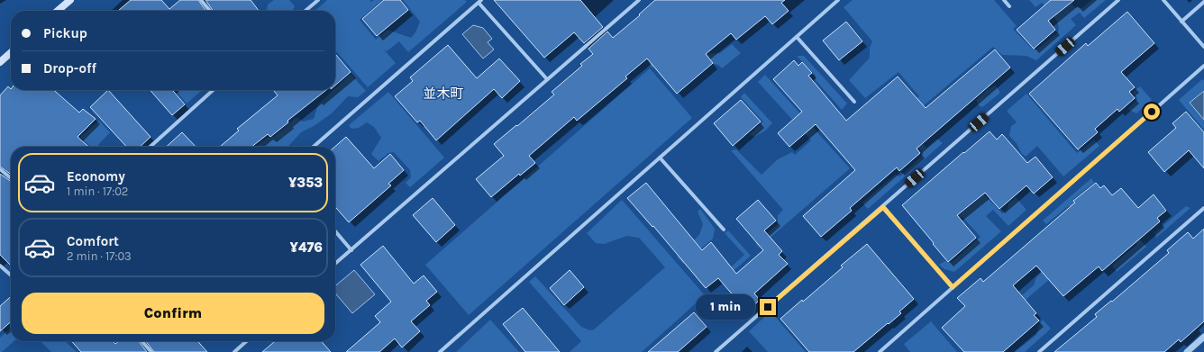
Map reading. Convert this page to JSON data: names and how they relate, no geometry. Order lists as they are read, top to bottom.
{
  "districts": ["並木町"],
  "page": {
    "banner": ["Pickup", "Drop-off"],
    "list": [
      {
        "name": "Economy",
        "note": "1 min · 17:02",
        "value": "¥353"
      },
      {
        "name": "Comfort",
        "note": "2 min · 17:03",
        "value": "¥476"
      }
    ],
    "buttons": "Confirm",
    "bubble": "1 min"
  }
}
